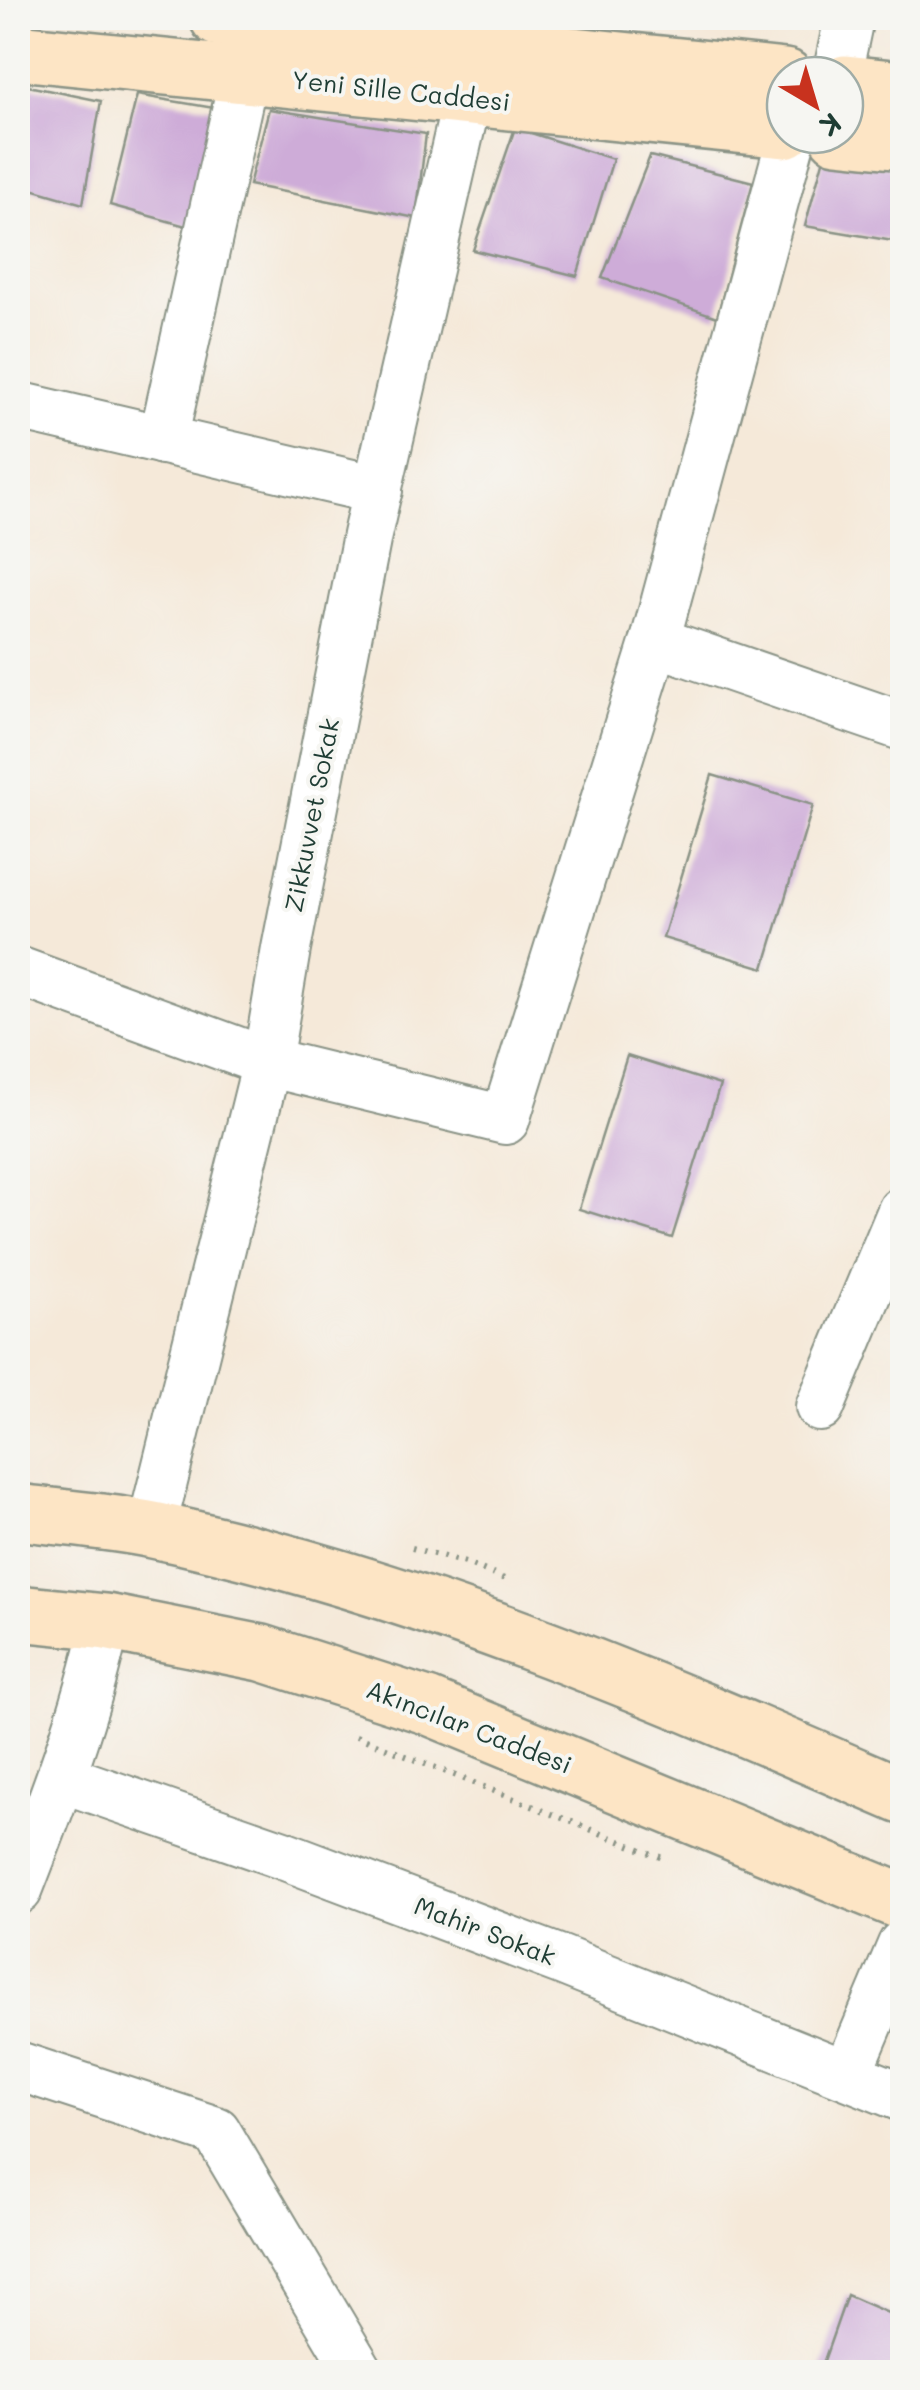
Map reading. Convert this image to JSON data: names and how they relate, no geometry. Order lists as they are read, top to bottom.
{
  "streets": {
    "main road": ["Yeni Sille Caddesi", "Akıncılar Caddesi"],
    "street": ["Zikkuvvet Sokak", "Mahir Sokak"]
  },
  "crossings": [
    ["Yeni Sille Caddesi", "Zikkuvvet Sokak"]
  ],
  "north": "bottom right"
}
